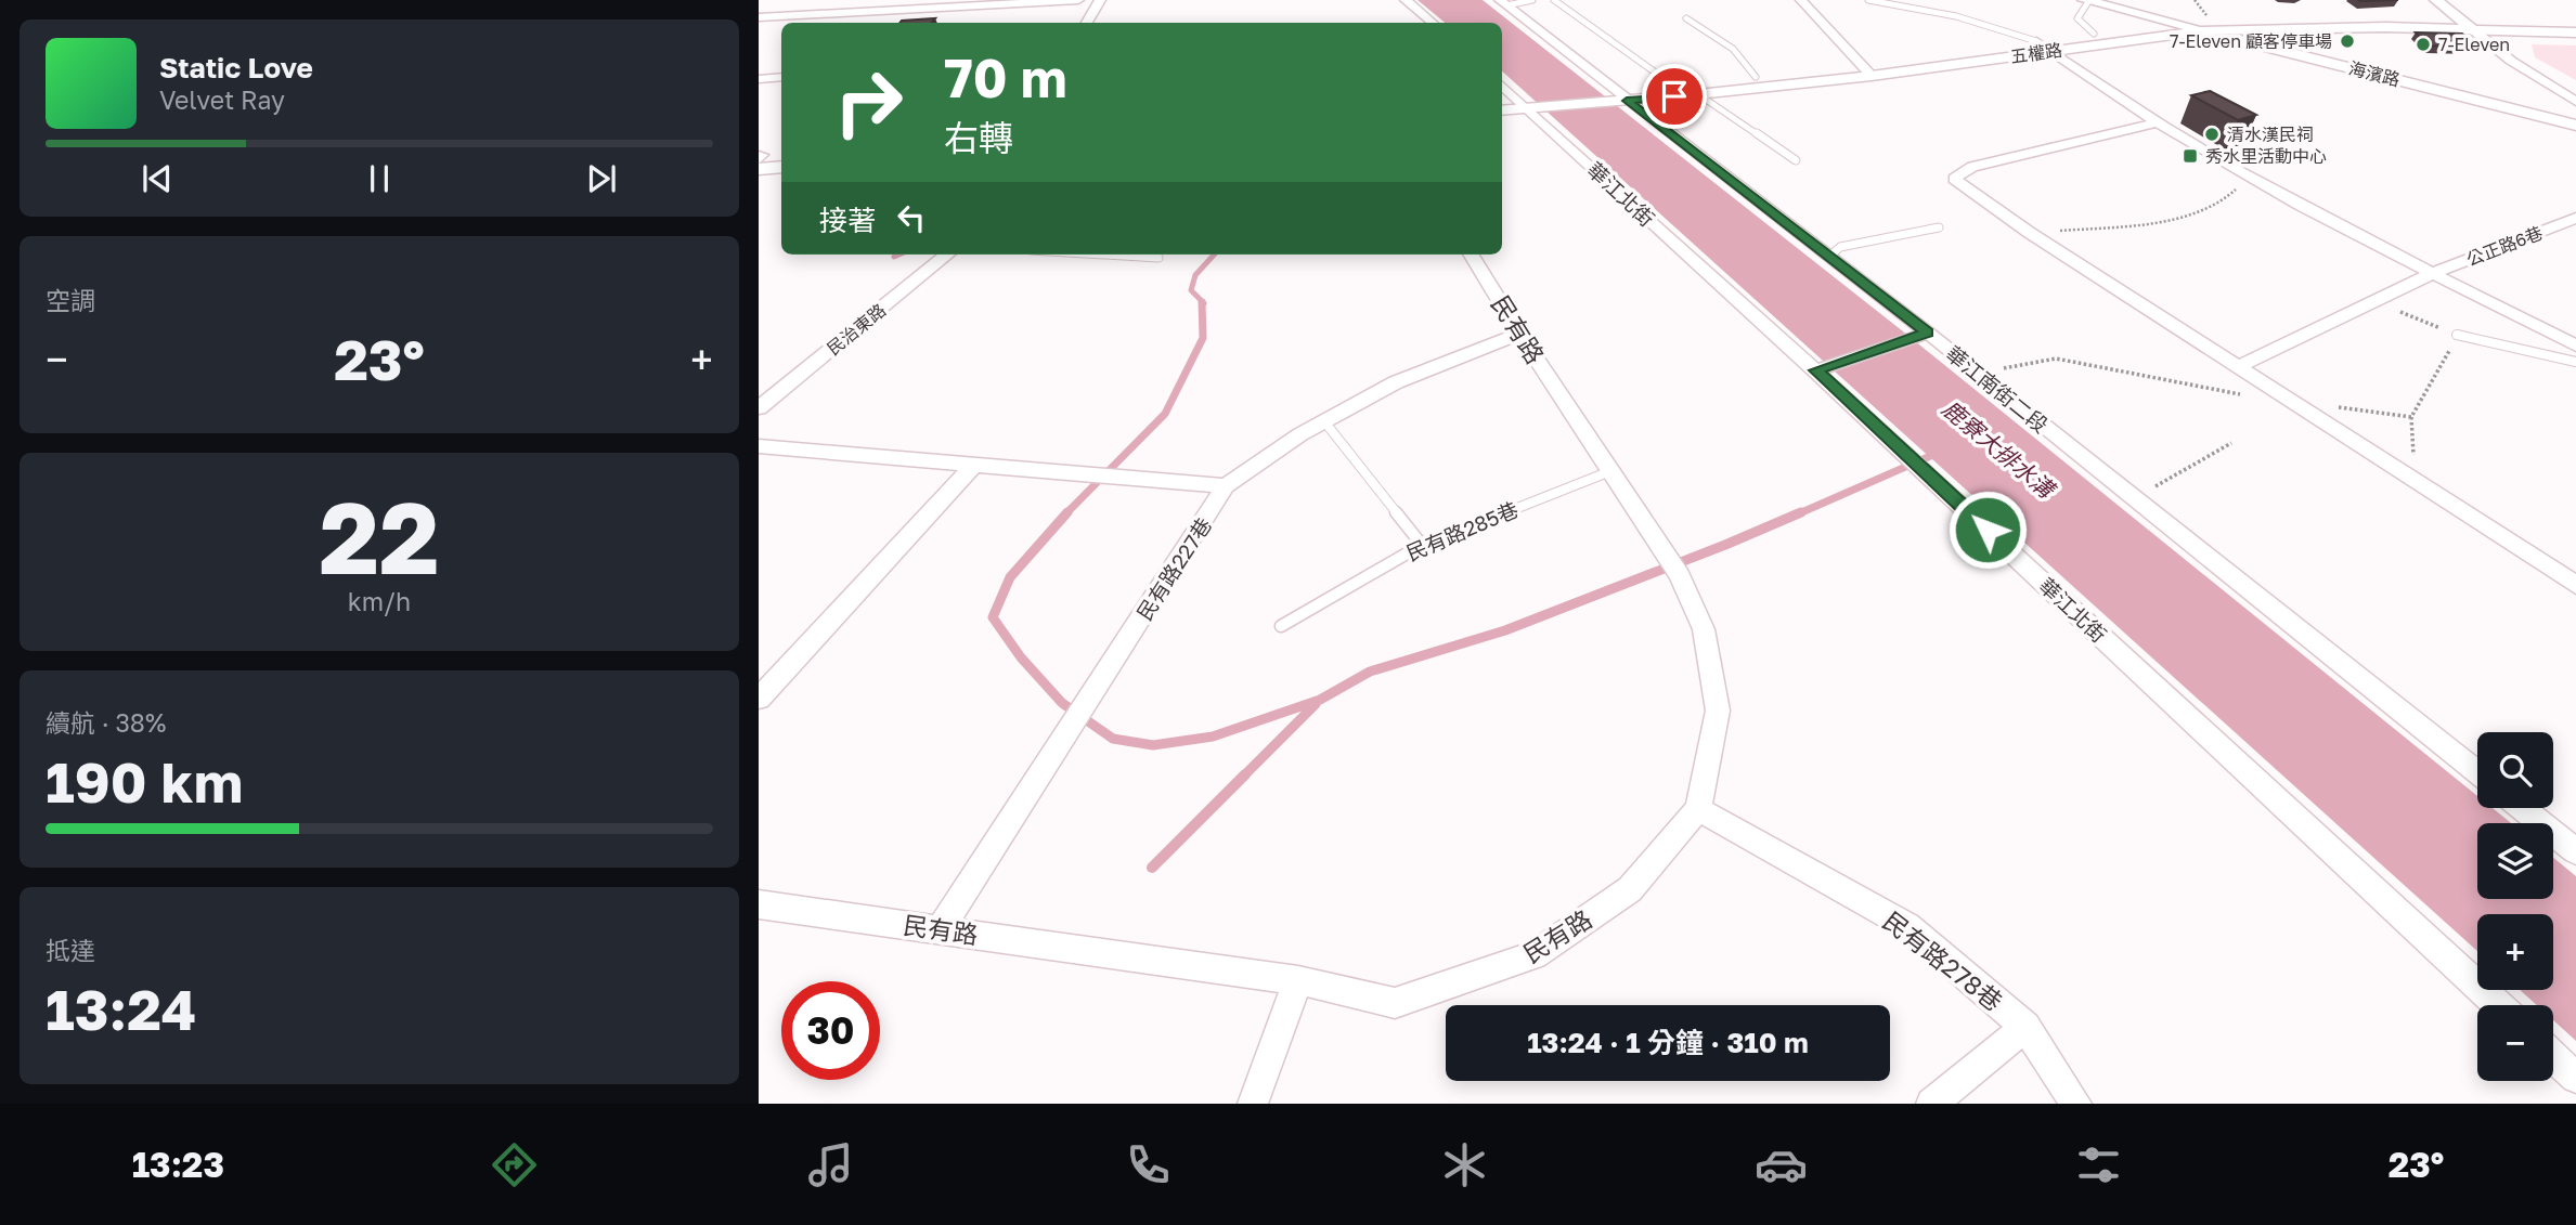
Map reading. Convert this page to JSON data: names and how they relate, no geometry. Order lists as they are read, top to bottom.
{
  "streets": {
    "street": [
      "五權路",
      "海濱路",
      "華江北街",
      "公正路6巷",
      "民治東路",
      "民有路",
      "華江南街二段",
      "民有路227巷",
      "民有路278巷"
    ],
    "lane": ["民有路285巷"]
  },
  "crossings": [
    ["五權路", "海濱路"],
    ["五權路", "華江北街"],
    ["五權路", "華江南街二段"],
    ["民有路", "民有路285巷"],
    ["民有路", "民有路227巷"],
    ["民有路", "民有路278巷"]
  ],
  "water": ["鹿寮大排水溝"],
  "places": {
    "other": ["7-Eleven 顧客停車場", "7-Eleven", "清水漢民祠"],
    "transit": ["秀水里活動中心"]
  },
  "page": {
    "turn": ["70 m", "右轉"],
    "song": ["Static Love", "Velvet Ray"],
    "then": "接著",
    "tile": [
      "空調",
      ["22", "km/h"],
      ["續航 · 38%", "190 km"],
      ["抵達", "13:24"]
    ],
    "heat": ["−", "23°", "+"],
    "map_buttons": ["+", "−"],
    "limit": "30",
    "trip": "13:24 · 1 分鐘 · 310 m",
    "tabs": ["13:23", "23°"]
  }
}
